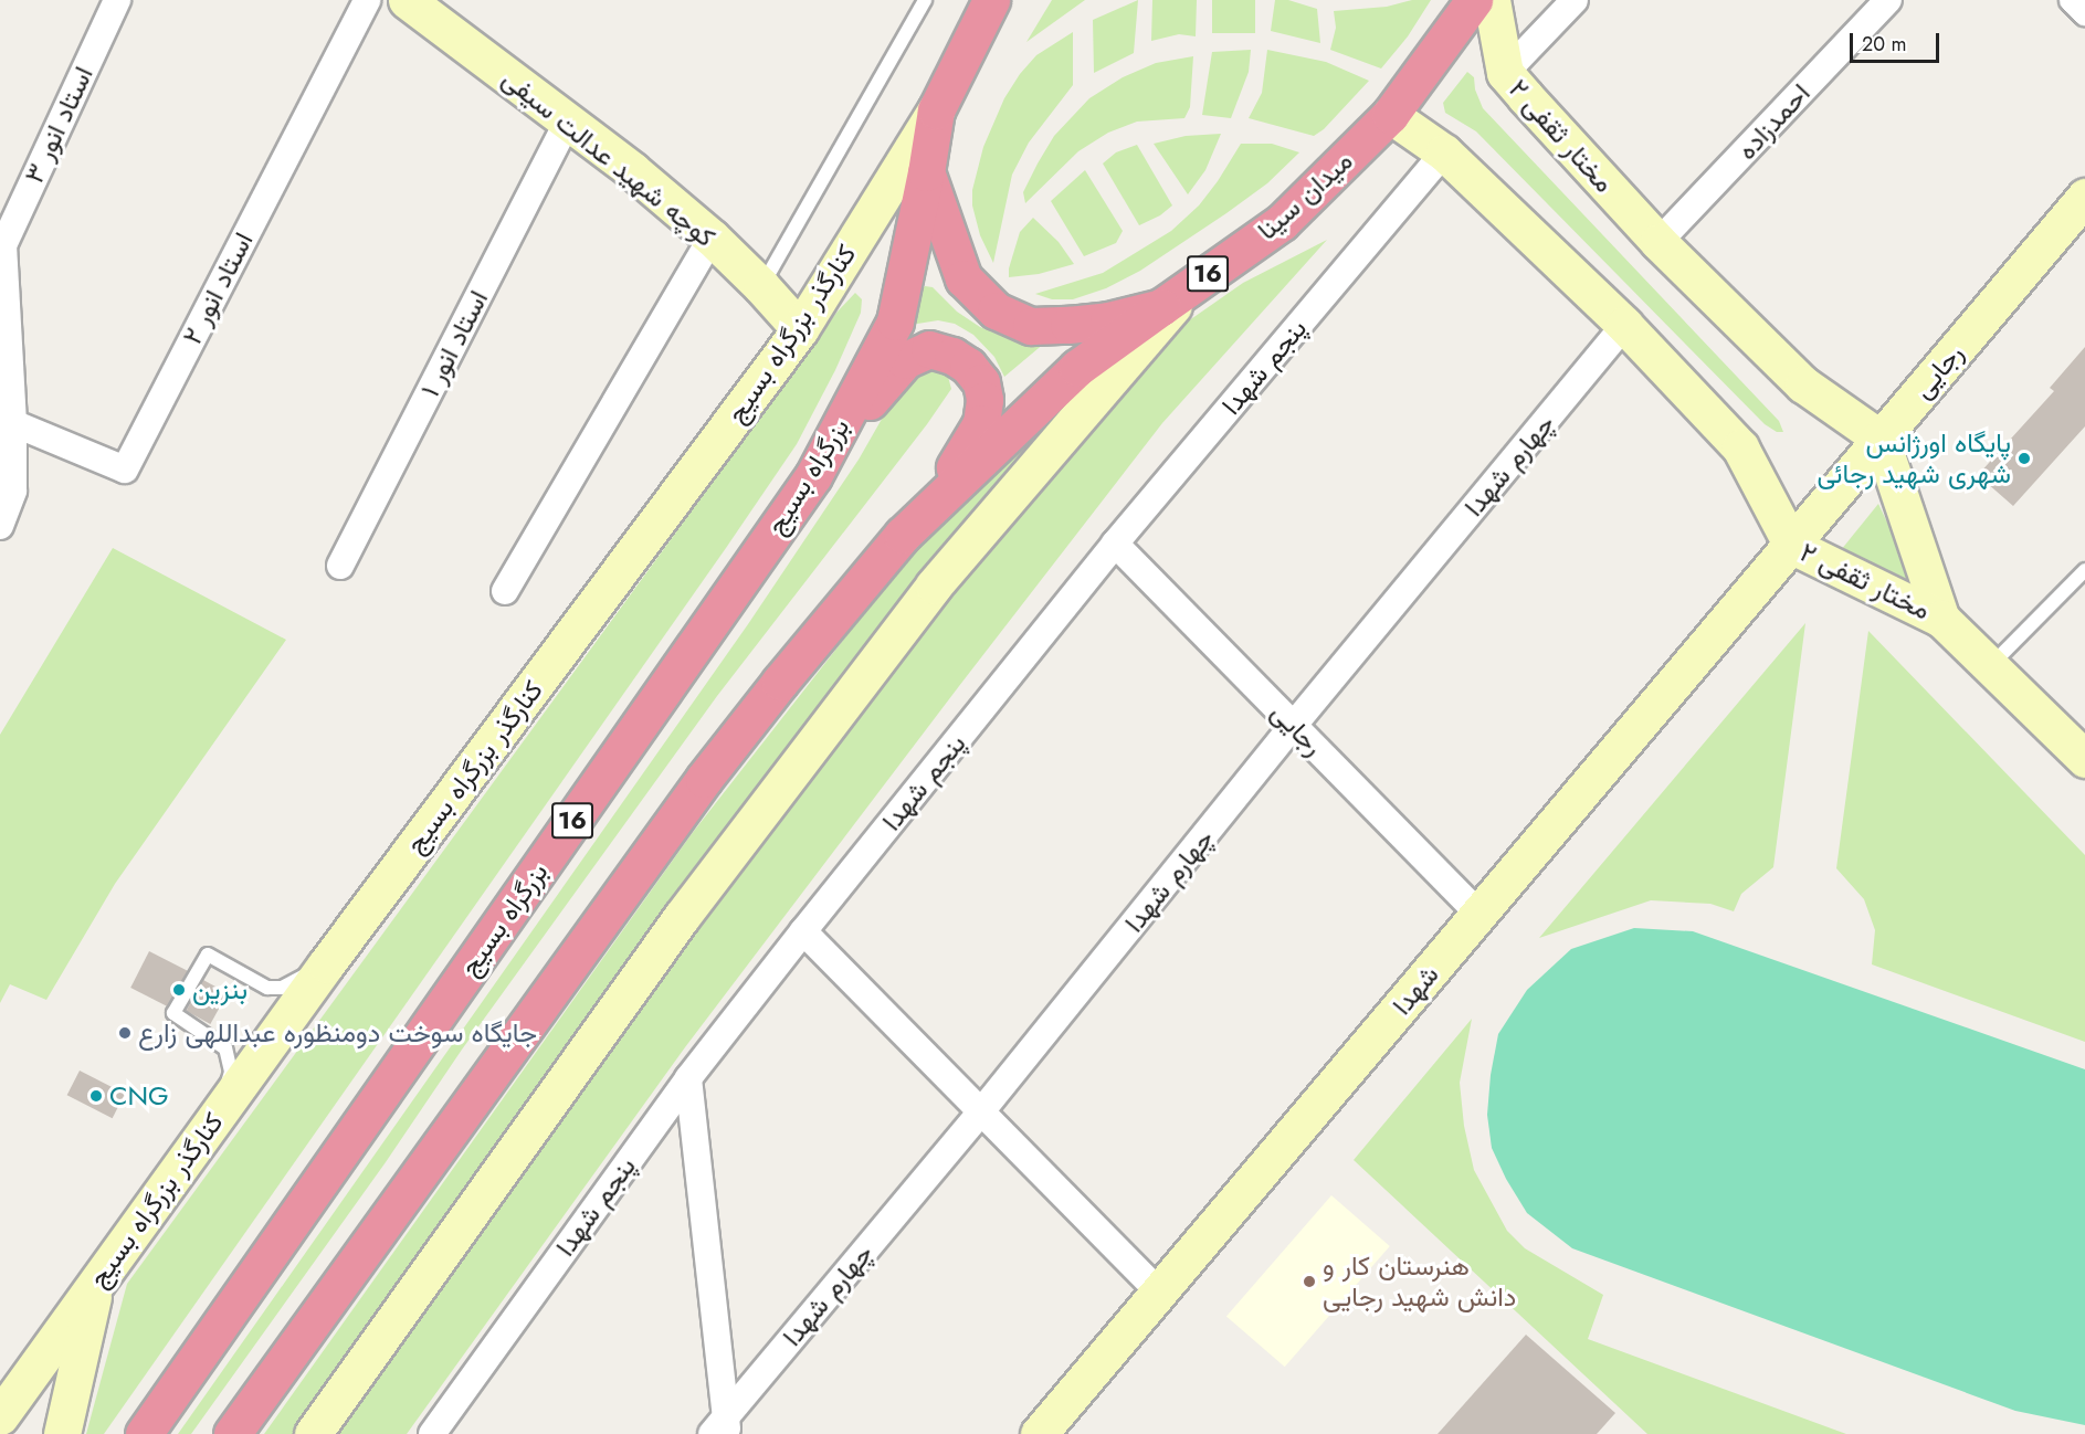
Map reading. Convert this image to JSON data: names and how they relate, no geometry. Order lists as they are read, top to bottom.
{
  "streets": {
    "highway": ["میدان سینا", "16", "بزرگراه بسیج"],
    "street": [
      "احمدزاده",
      "استاد انور ۳",
      "مختار ثقفی ۲",
      "کوچه شهید عدالت سیفی",
      "استاد انور ۲",
      "کنارگذر بزرگراه بسیج",
      "استاد انور ۱",
      "پنجم شهدا",
      "رجایی",
      "چهارم شهدا",
      "شهدا"
    ]
  },
  "crossings": [
    ["احمدزاده", "مختار ثقفی ۲"],
    ["استاد انور ۳", "استاد انور ۲"],
    ["مختار ثقفی ۲", "میدان سینا"],
    ["مختار ثقفی ۲", "پنجم شهدا"],
    ["مختار ثقفی ۲", "رجایی"],
    ["مختار ثقفی ۲", "چهارم شهدا"],
    ["مختار ثقفی ۲", "شهدا"],
    ["کوچه شهید عدالت سیفی", "کنارگذر بزرگراه بسیج"],
    ["کوچه شهید عدالت سیفی", "استاد انور ۱"],
    ["میدان سینا", "16"],
    ["میدان سینا", "کنارگذر بزرگراه بسیج"],
    ["میدان سینا", "بزرگراه بسیج"],
    ["پنجم شهدا", "رجایی"],
    ["رجایی", "چهارم شهدا"],
    ["رجایی", "شهدا"]
  ],
  "places": [
    "پایگاه اورژانس شهری شهید رجائی",
    "بنزین",
    "جایگاه سوخت دومنظوره عبداللهی زارع",
    "CNG",
    "هنرستان کار و دانش شهید رجایی"
  ],
  "scale_bar": "20 m"
}
